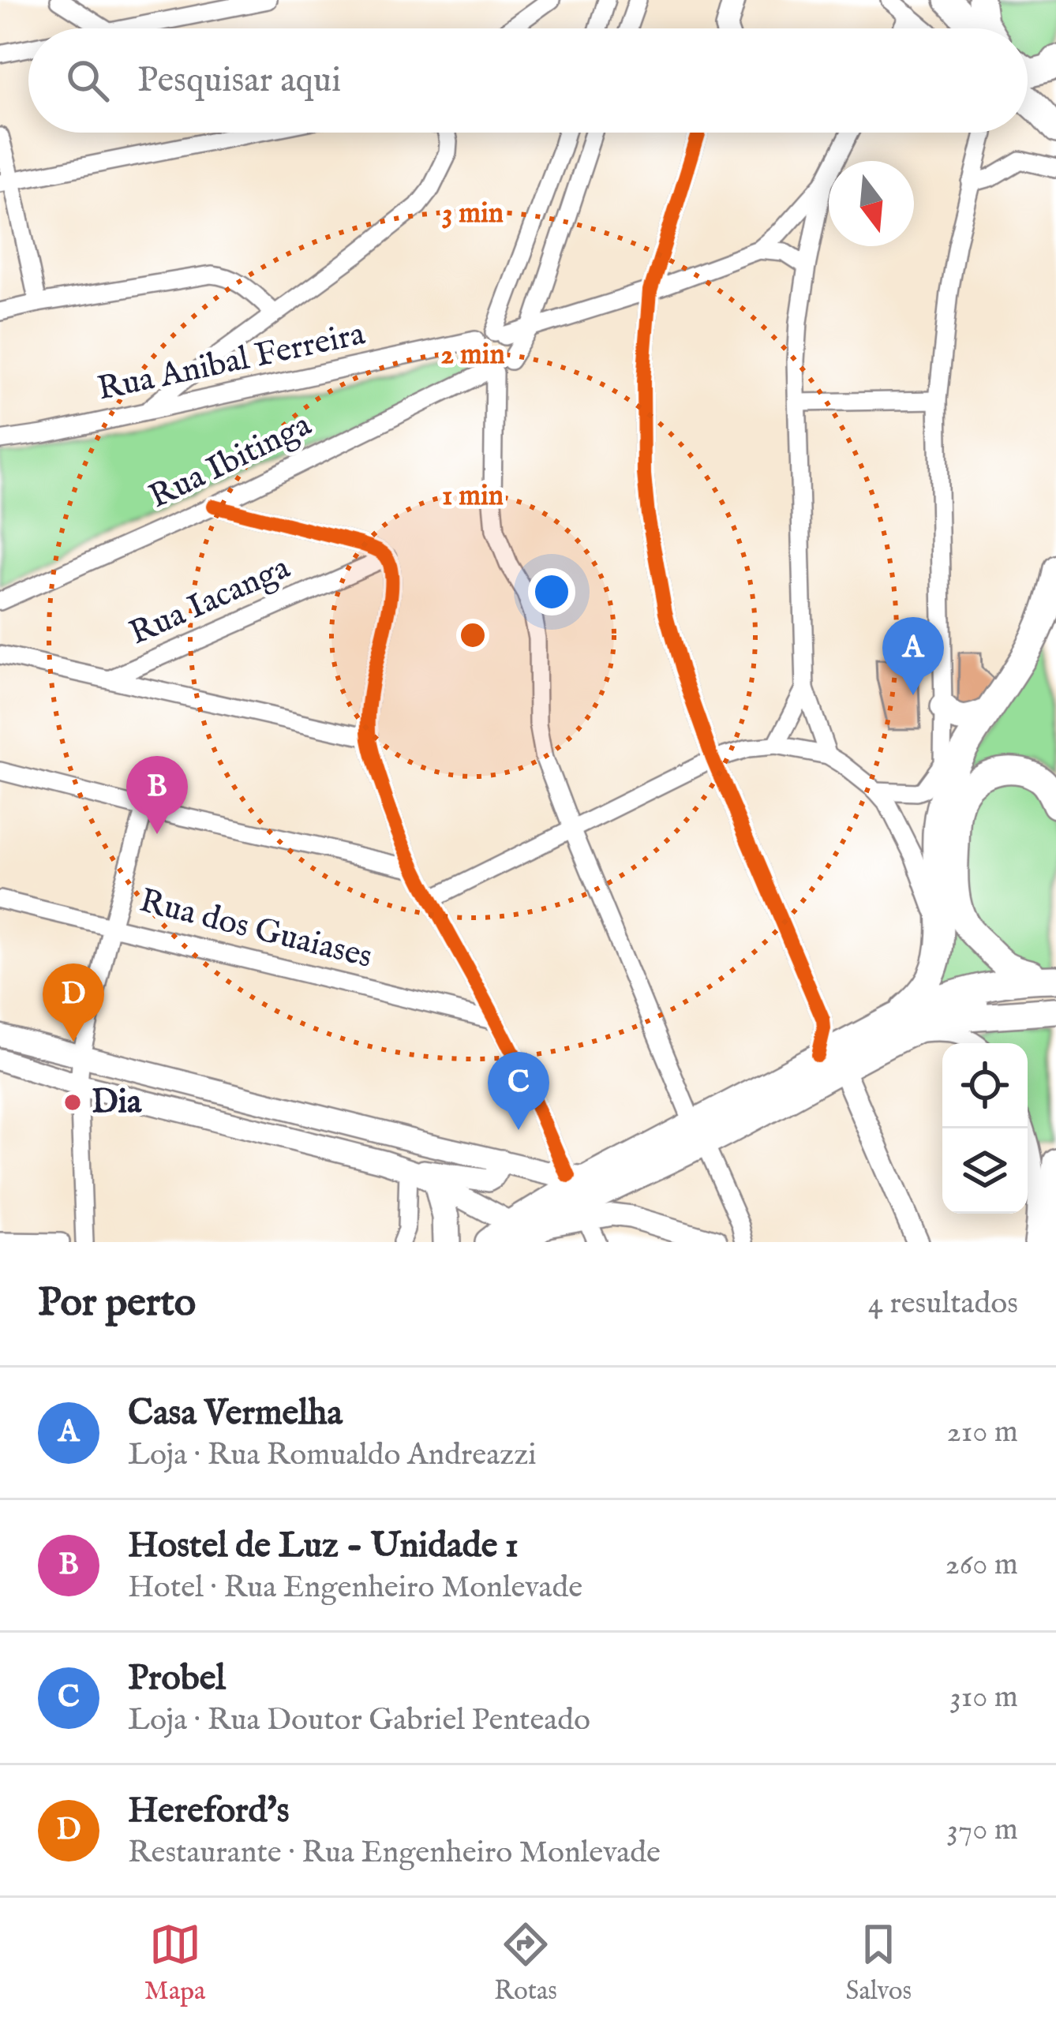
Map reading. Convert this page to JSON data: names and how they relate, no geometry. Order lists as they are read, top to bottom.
{
  "streets": {
    "street": [
      "Rua Anibal Ferreira",
      "Rua Ibitinga",
      "Rua Iacanga",
      "Rua dos Guaiases"
    ]
  },
  "crossings": [
    ["Rua Anibal Ferreira", "Rua Ibitinga"]
  ],
  "places": ["Dia"],
  "north": "bottom",
  "page": {
    "search": "Pesquisar aqui",
    "pins": [
      "A",
      "B",
      "D",
      "C"
    ],
    "heading": ["Por perto", "4 resultados"],
    "list": [
      {
        "mark": "A",
        "name": "Casa Vermelha",
        "note": "Loja · Rua Romualdo Andreazzi",
        "value": "210 m"
      },
      {
        "mark": "B",
        "name": "Hostel de Luz - Unidade 1",
        "note": "Hotel · Rua Engenheiro Monlevade",
        "value": "260 m"
      },
      {
        "mark": "C",
        "name": "Probel",
        "note": "Loja · Rua Doutor Gabriel Penteado",
        "value": "310 m"
      },
      {
        "mark": "D",
        "name": "Hereford's",
        "note": "Restaurante · Rua Engenheiro Monlevade",
        "value": "370 m"
      }
    ],
    "nav": ["Mapa", "Rotas", "Salvos"]
  },
  "rings": ["3 min", "2 min", "1 min"]
}
